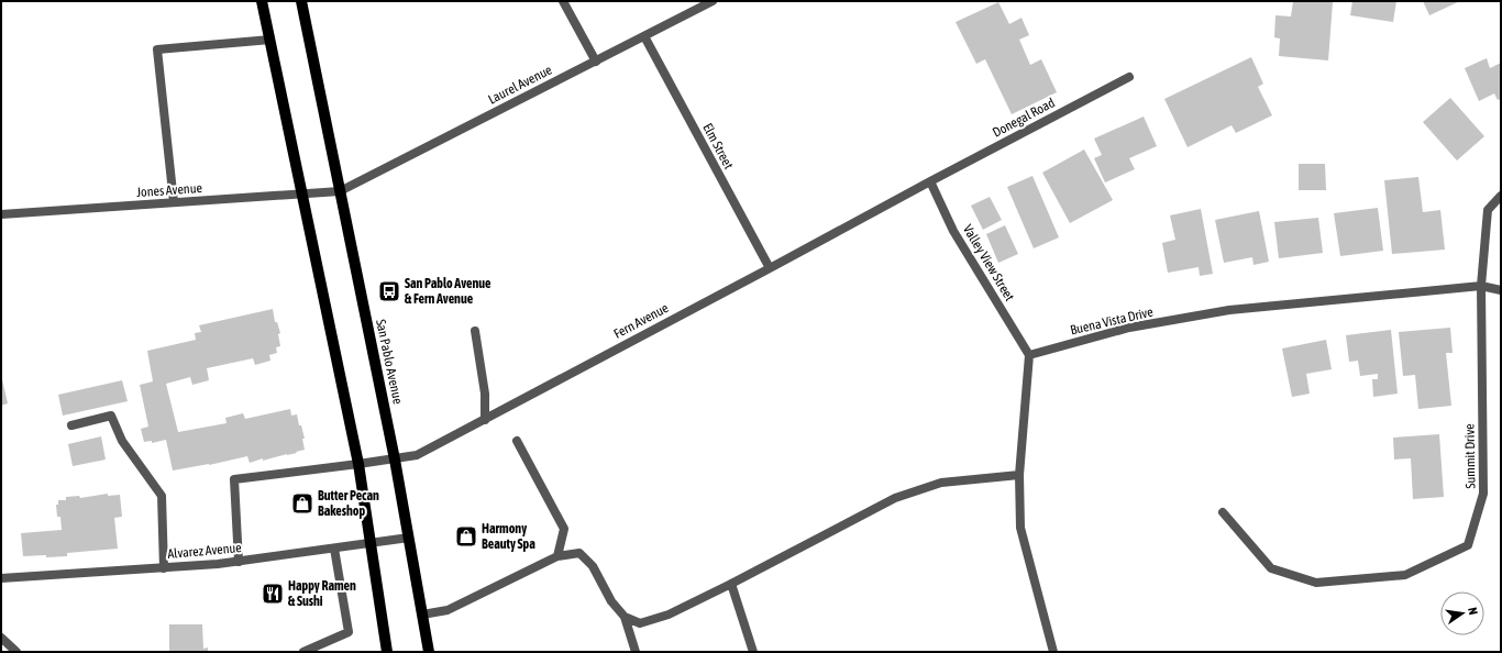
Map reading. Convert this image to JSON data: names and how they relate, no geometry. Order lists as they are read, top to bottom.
{
  "streets": {
    "main road": ["San Pablo Avenue"],
    "street": [
      "Laurel Avenue",
      "Donegal Road",
      "Elm Street",
      "Jones Avenue",
      "Valley View Street",
      "Fern Avenue",
      "Buena Vista Drive",
      "Summit Drive",
      "Alvarez Avenue"
    ]
  },
  "crossings": [
    ["Laurel Avenue", "Elm Street"],
    ["Laurel Avenue", "Jones Avenue"],
    ["Laurel Avenue", "San Pablo Avenue"],
    ["Donegal Road", "Valley View Street"],
    ["Donegal Road", "Fern Avenue"],
    ["Elm Street", "Fern Avenue"],
    ["Jones Avenue", "San Pablo Avenue"],
    ["Valley View Street", "Fern Avenue"],
    ["Valley View Street", "Buena Vista Drive"],
    ["Fern Avenue", "San Pablo Avenue"],
    ["Fern Avenue", "Alvarez Avenue"],
    ["Buena Vista Drive", "Summit Drive"],
    ["San Pablo Avenue", "Alvarez Avenue"]
  ],
  "places": {
    "bus stop": ["San Pablo Avenue & Fern Avenue"],
    "shop": ["Butter Pecan Bakeshop", "Harmony Beauty Spa"],
    "restaurant": ["Happy Ramen & Sushi"]
  },
  "north": "right"
}
